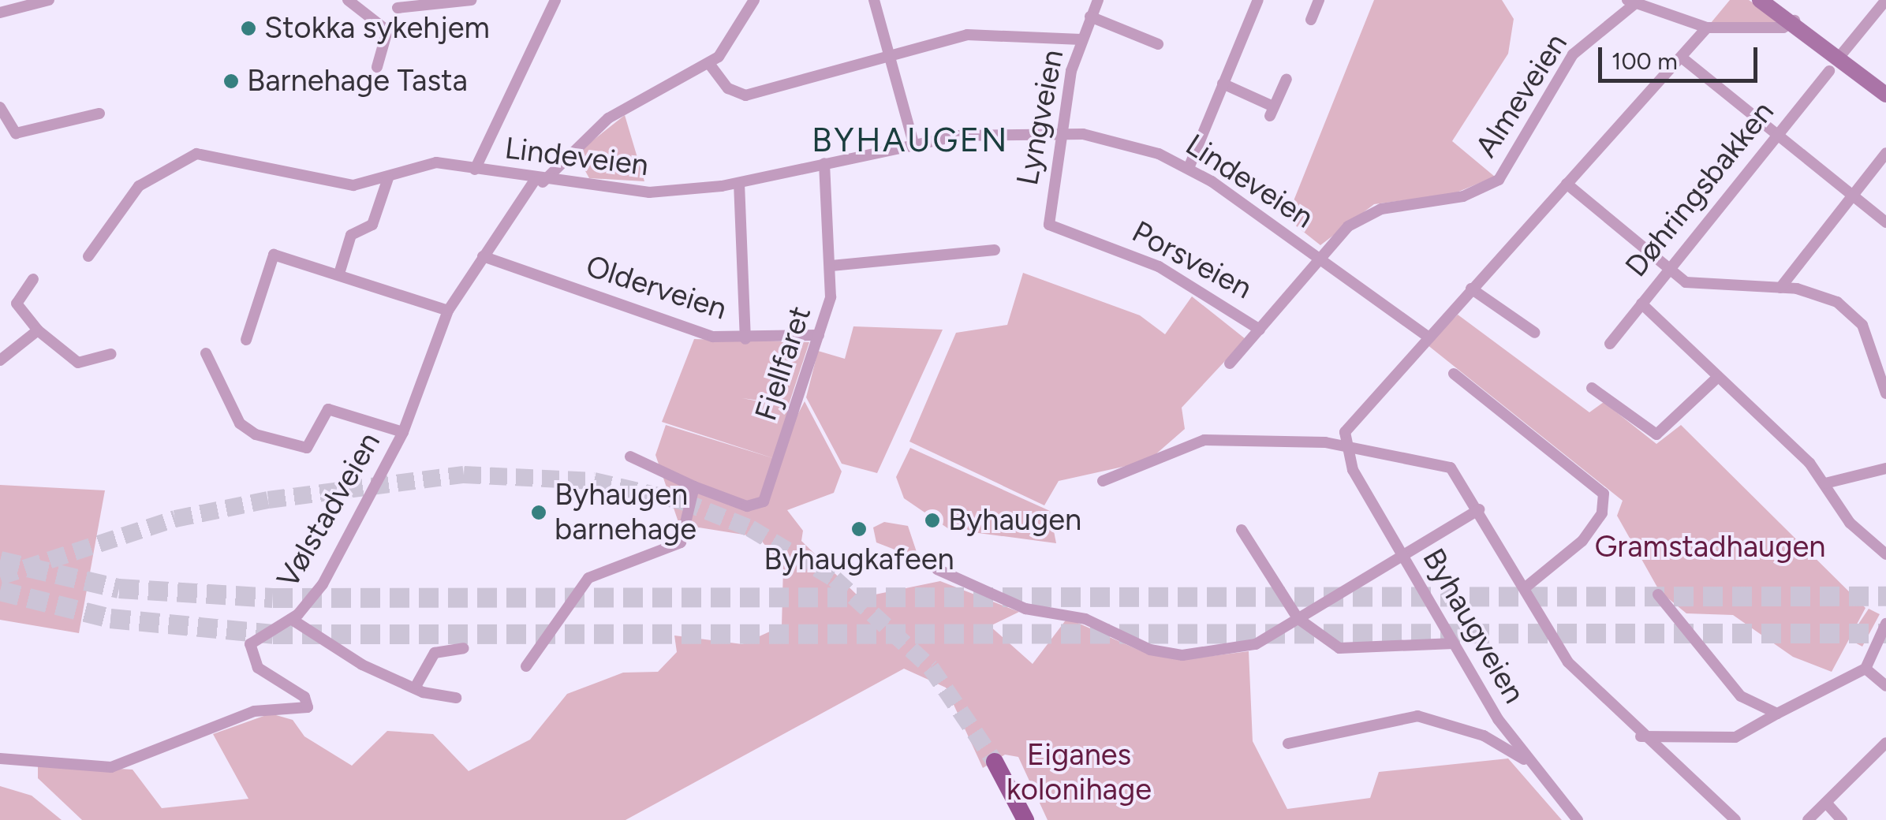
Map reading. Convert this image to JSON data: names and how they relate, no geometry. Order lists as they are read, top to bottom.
{
  "streets": {
    "street": [
      "Almeveien",
      "Lyngveien",
      "Lindeveien",
      "Døhringsbakken",
      "Porsveien",
      "Olderveien",
      "Fjellfaret",
      "Vølstadveien",
      "Byhaugveien"
    ]
  },
  "crossings": [
    ["Almeveien", "Lindeveien"],
    ["Almeveien", "Porsveien"],
    ["Lyngveien", "Lindeveien"],
    ["Lyngveien", "Porsveien"],
    ["Lindeveien", "Fjellfaret"],
    ["Lindeveien", "Vølstadveien"],
    ["Olderveien", "Fjellfaret"],
    ["Olderveien", "Vølstadveien"]
  ],
  "districts": ["BYHAUGEN"],
  "parks": ["Gramstadhaugen", "Eiganes kolonihage"],
  "places": [
    "Stokka sykehjem",
    "Barnehage Tasta",
    "Byhaugen barnehage",
    "Byhaugen",
    "Byhaugkafeen"
  ],
  "scale_bar": "100 m"
}
